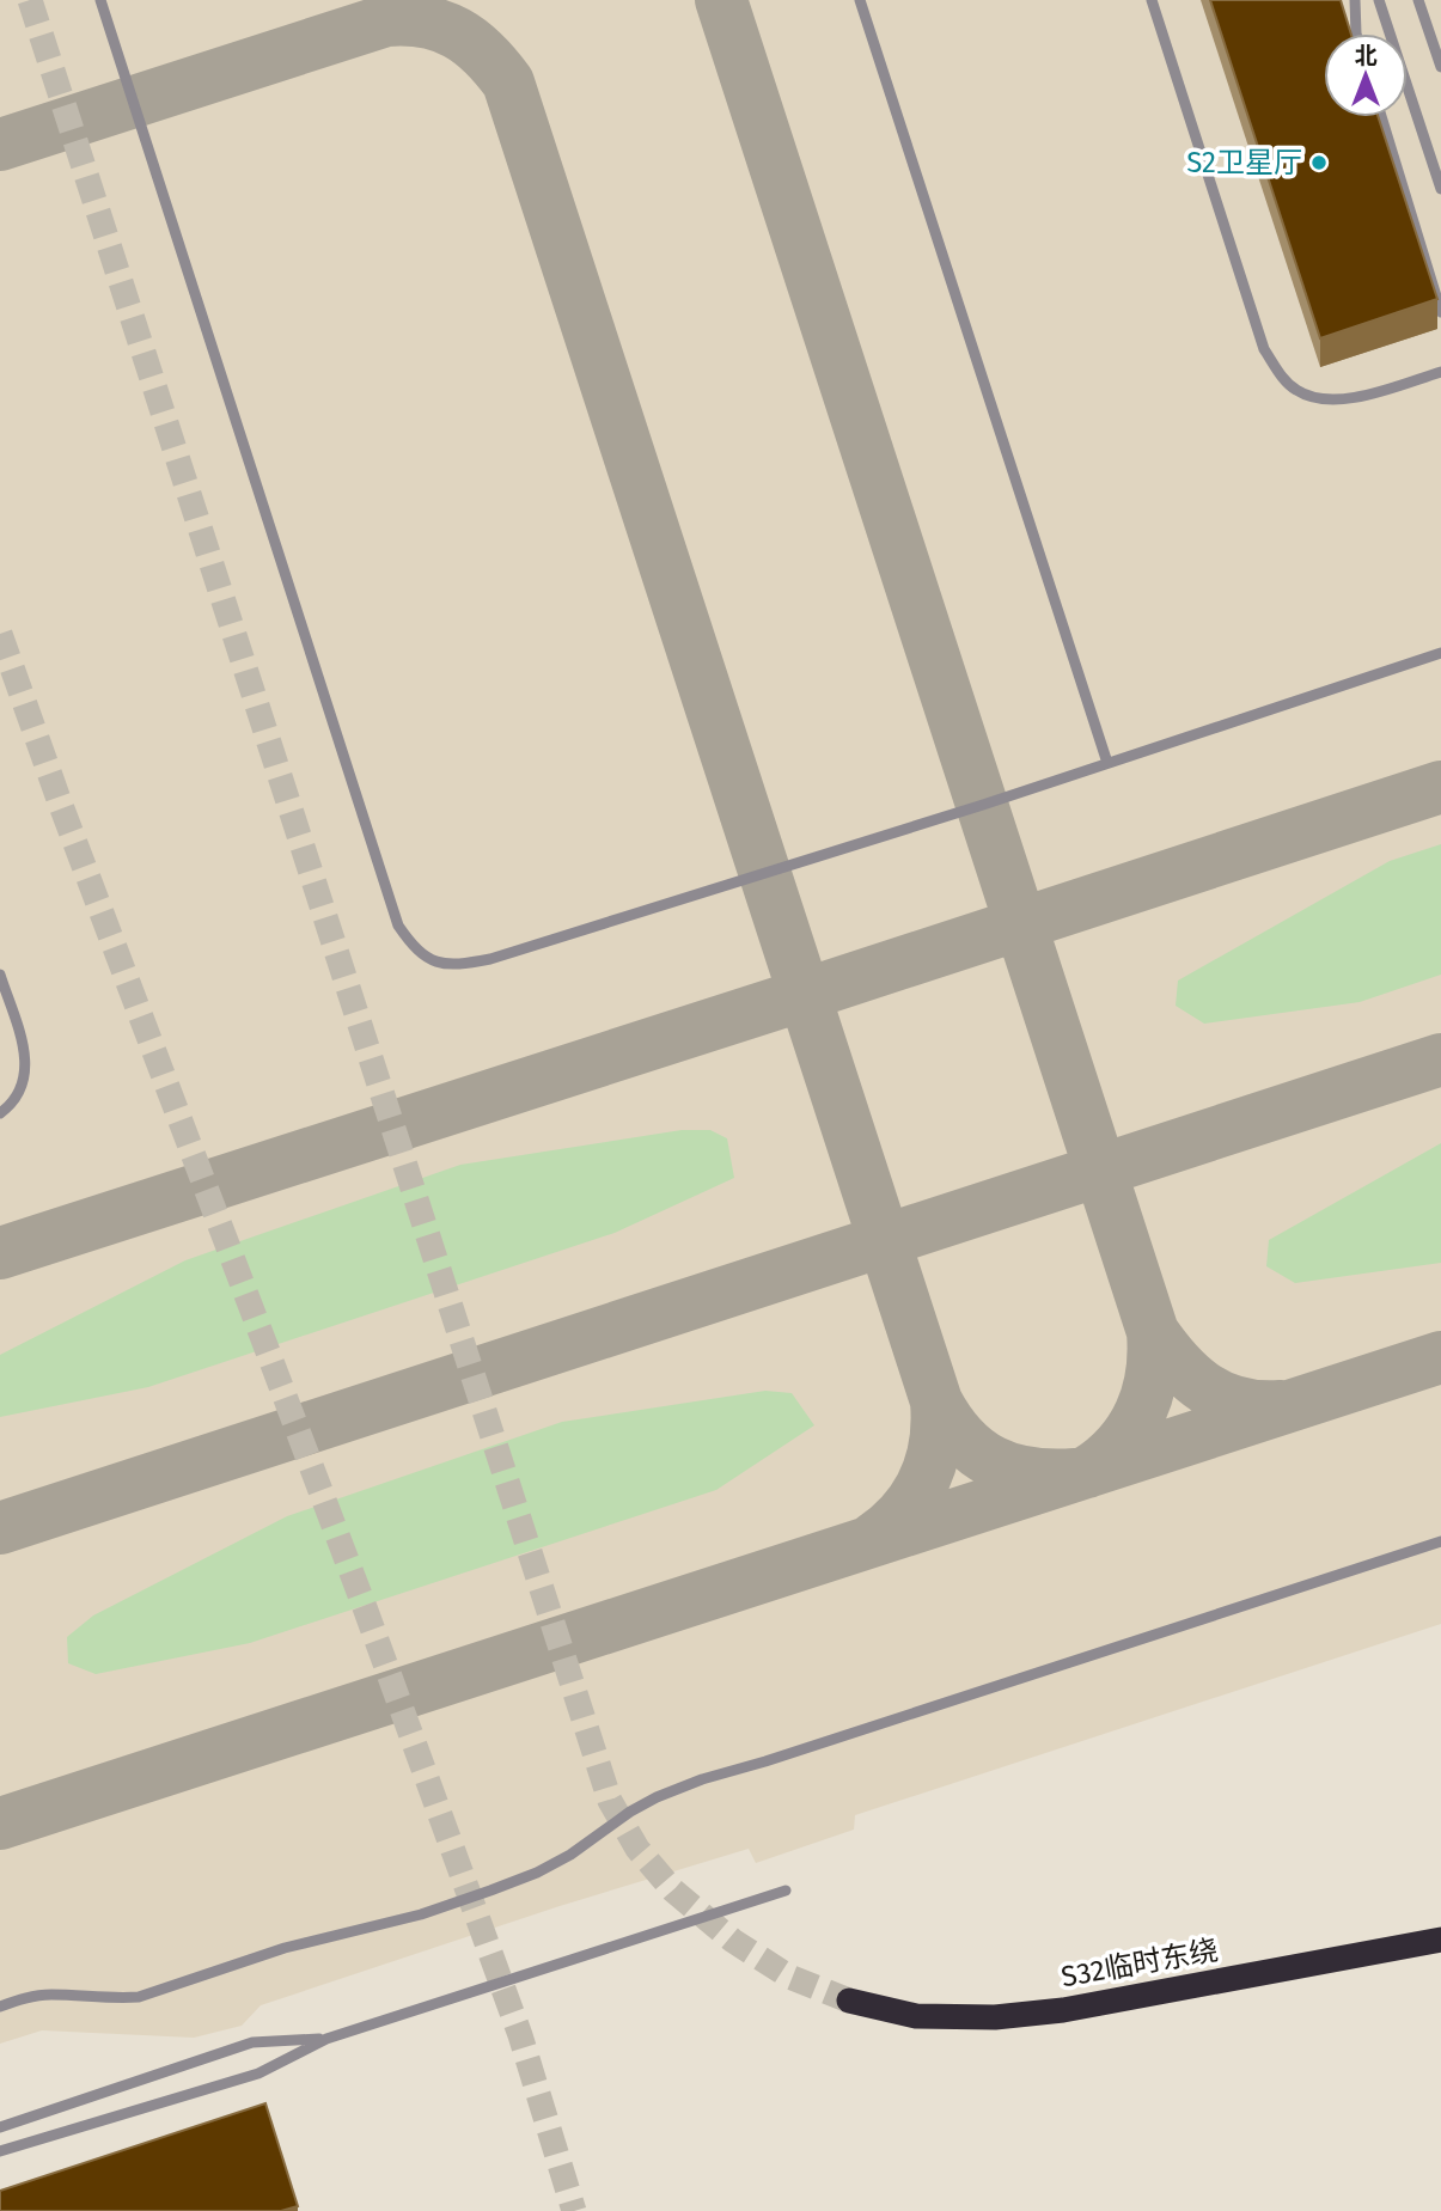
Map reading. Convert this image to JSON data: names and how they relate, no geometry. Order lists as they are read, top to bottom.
{
  "streets": {
    "highway": ["S32临时东绕"]
  },
  "places": ["S2卫星厅"],
  "north": "top"
}
